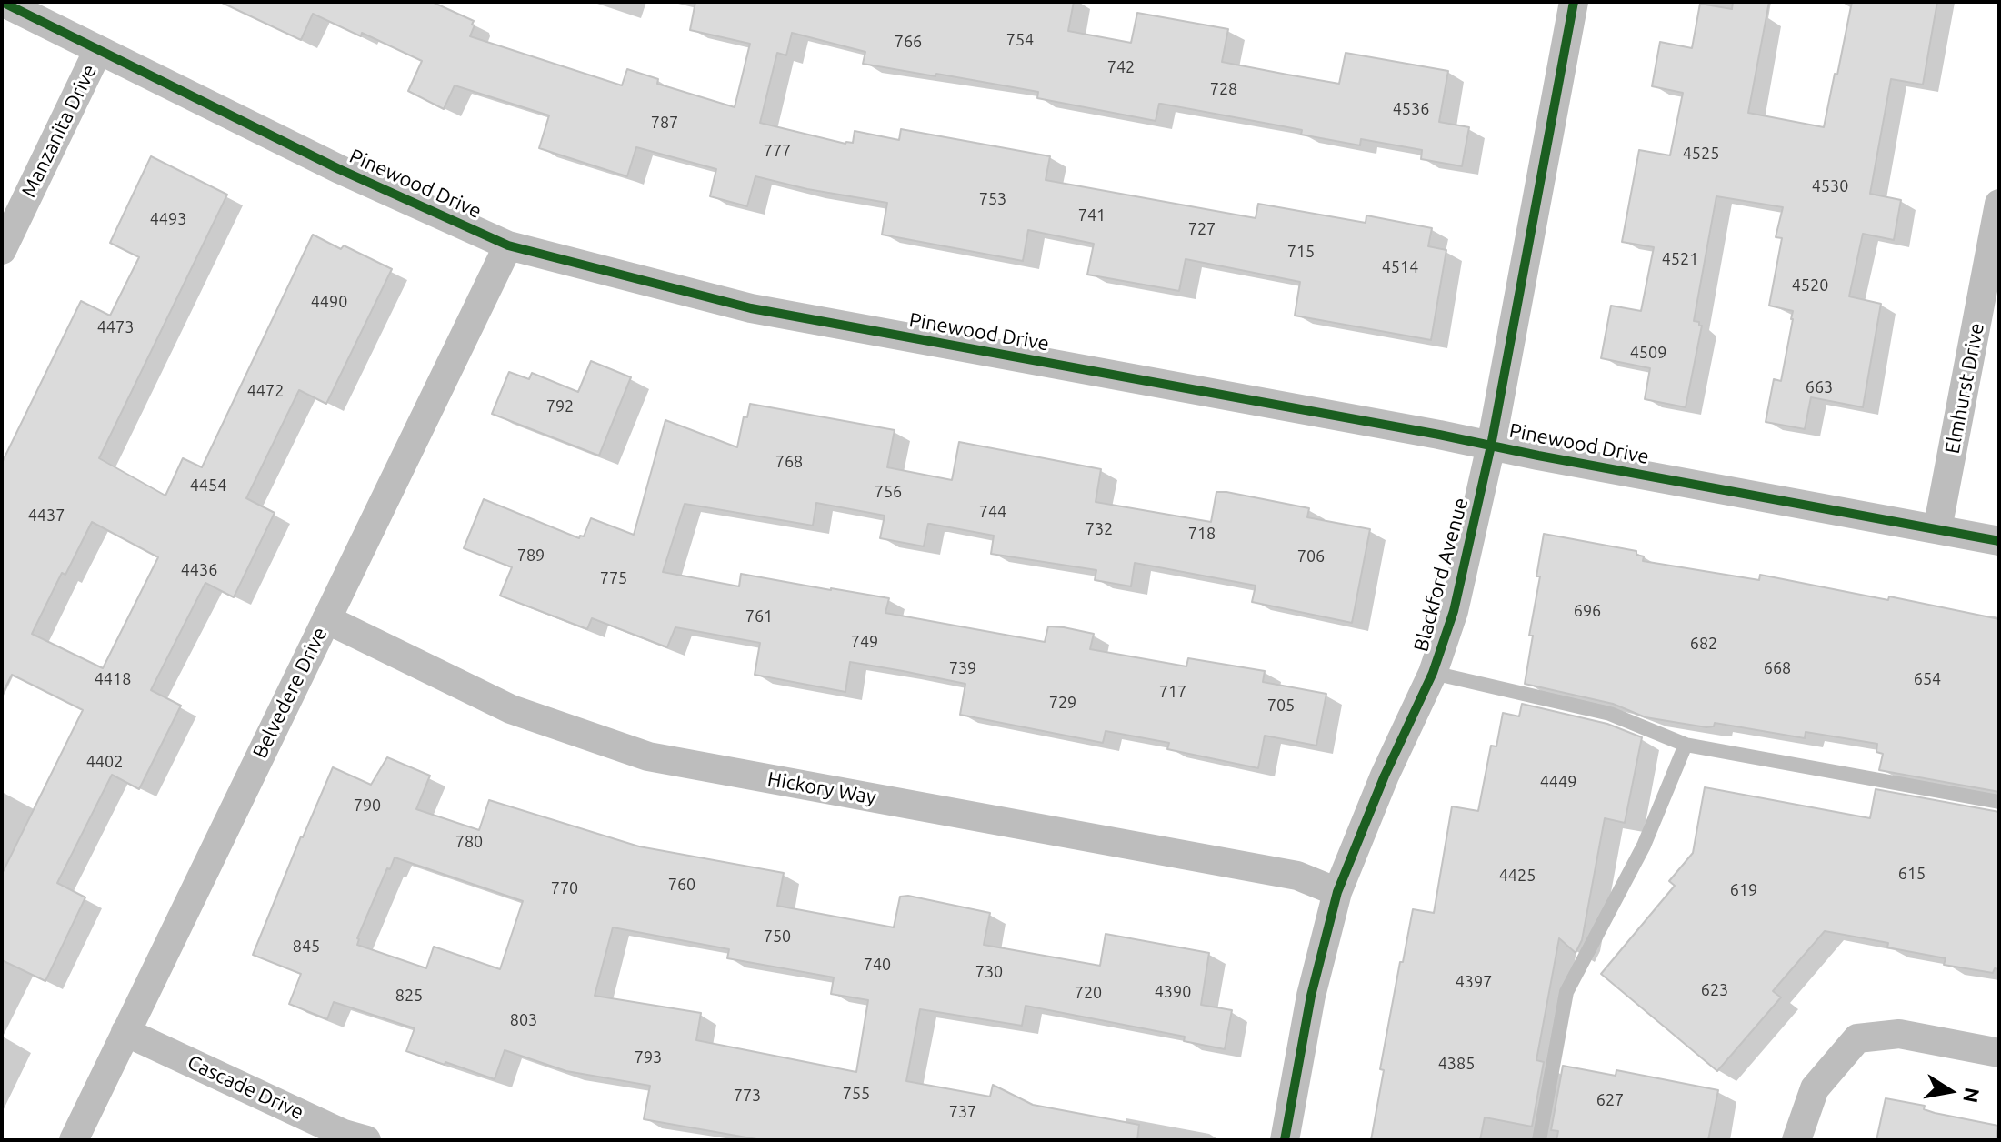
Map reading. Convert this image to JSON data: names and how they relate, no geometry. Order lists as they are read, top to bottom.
{
  "streets": {
    "street": [
      "Manzanita Drive",
      "Pinewood Drive",
      "Elmhurst Drive",
      "Blackford Avenue",
      "Belvedere Drive",
      "Hickory Way",
      "Cascade Drive"
    ]
  },
  "crossings": [
    ["Manzanita Drive", "Pinewood Drive"],
    ["Pinewood Drive", "Elmhurst Drive"],
    ["Pinewood Drive", "Blackford Avenue"],
    ["Pinewood Drive", "Belvedere Drive"],
    ["Blackford Avenue", "Hickory Way"],
    ["Belvedere Drive", "Hickory Way"],
    ["Belvedere Drive", "Cascade Drive"]
  ],
  "house_numbers": [
    "754",
    "766",
    "742",
    "728",
    "4536",
    "787",
    "777",
    "4525",
    "4530",
    "753",
    "741",
    "4493",
    "727",
    "715",
    "4521",
    "4514",
    "4520",
    "4490",
    "4473",
    "4509",
    "663",
    "4472",
    "792",
    "768",
    "4454",
    "756",
    "744",
    "4437",
    "732",
    "718",
    "789",
    "706",
    "4436",
    "775",
    "696",
    "761",
    "749",
    "682",
    "739",
    "668",
    "4418",
    "654",
    "717",
    "729",
    "705",
    "4402",
    "4449",
    "790",
    "780",
    "615",
    "4425",
    "760",
    "770",
    "619",
    "750",
    "845",
    "740",
    "730",
    "4397",
    "623",
    "4390",
    "720",
    "825",
    "803",
    "793",
    "4385",
    "755",
    "773",
    "627",
    "737"
  ],
  "north": "right"
}
